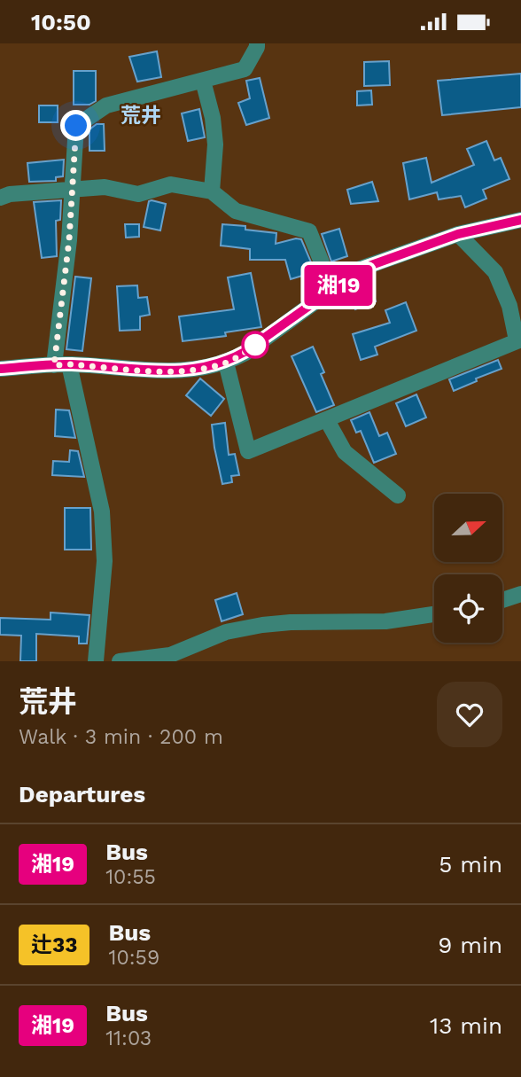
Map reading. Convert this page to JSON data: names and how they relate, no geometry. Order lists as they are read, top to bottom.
{
  "districts": ["荒井"],
  "lines": ["bus line 湘19"],
  "north": "right",
  "page": {
    "status": "10:50",
    "on_map": "湘19",
    "heading": [
      ["荒井", "Walk · 3 min · 200 m"],
      "Departures"
    ],
    "list": [
      {
        "mark": "湘19",
        "name": "Bus",
        "note": "10:55",
        "value": "5 min"
      },
      {
        "mark": "辻33",
        "name": "Bus",
        "note": "10:59",
        "value": "9 min"
      },
      {
        "mark": "湘19",
        "name": "Bus",
        "note": "11:03",
        "value": "13 min"
      }
    ]
  }
}
